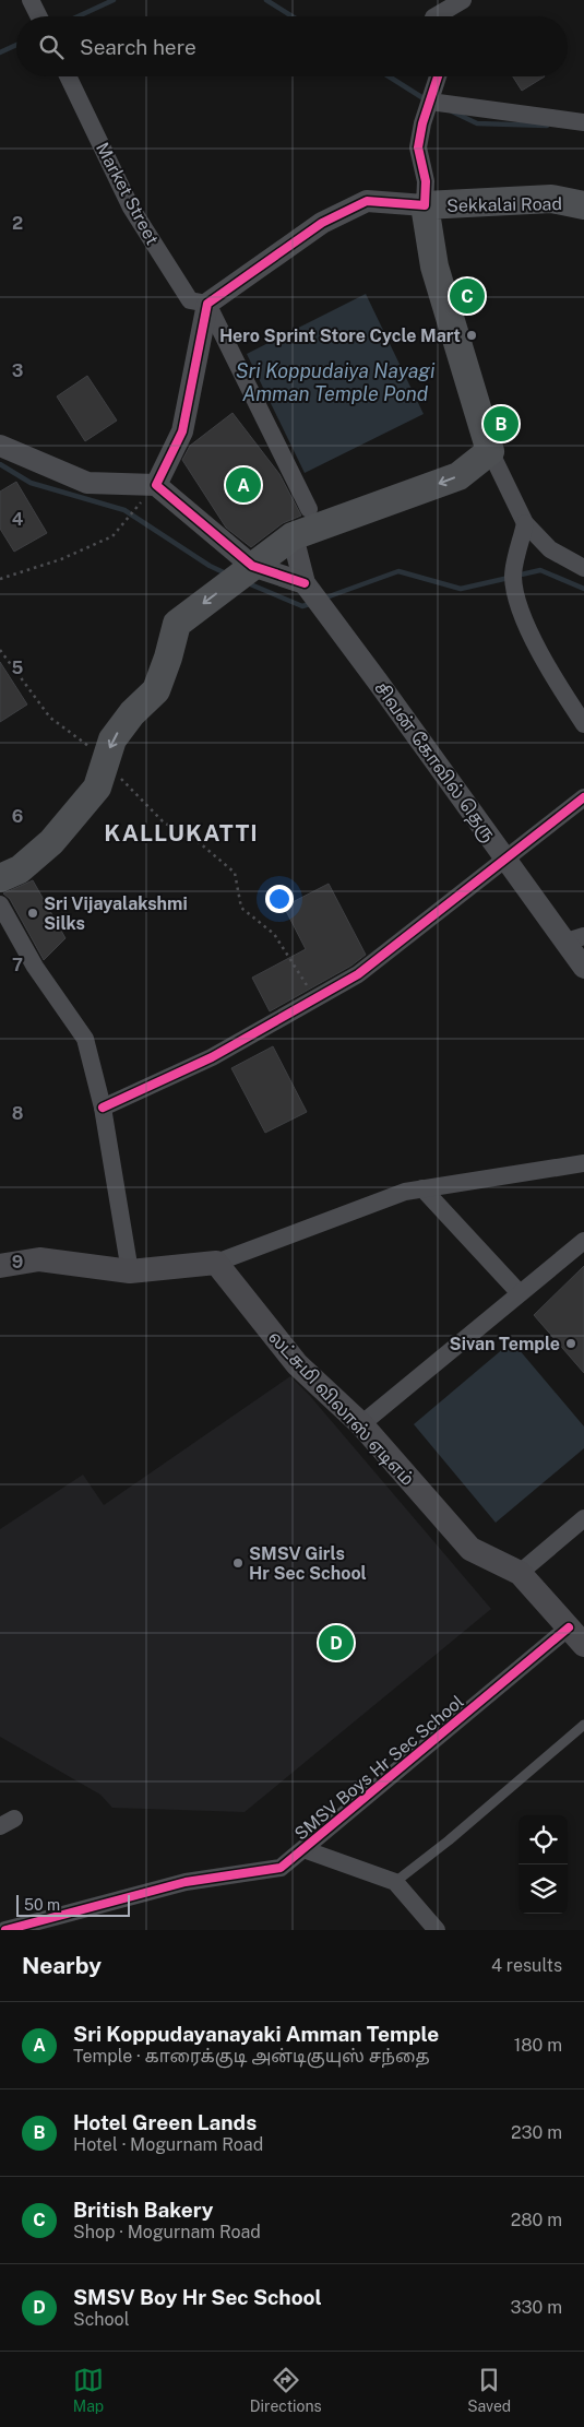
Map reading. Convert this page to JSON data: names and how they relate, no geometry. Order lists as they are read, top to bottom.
{
  "streets": {
    "main road": ["Sekkalai Road", "லட்சுமி விலாஸ் ஏடிஎம்"],
    "street": ["Market Street", "சிவன் கோவில் தெரு", "SMSV Boys Hr Sec School"]
  },
  "districts": ["KALLUKATTI"],
  "water": ["Sri Koppudaiya Nayagi Amman Temple Pond"],
  "places": [
    "Hero Sprint Store Cycle Mart",
    "Sri Vijayalakshmi Silks",
    "Sivan Temple",
    "SMSV Girls Hr Sec School"
  ],
  "scale_bar": "50 m",
  "page": {
    "search": "Search here",
    "pins": [
      "C",
      "B",
      "A",
      "D"
    ],
    "scale": "50 m",
    "heading": ["Nearby", "4 results"],
    "list": [
      {
        "mark": "A",
        "name": "Sri Koppudayanayaki Amman Temple",
        "note": "Temple · காரைக்குடி அன்டிகுயுஸ் சந்தை",
        "value": "180 m"
      },
      {
        "mark": "B",
        "name": "Hotel Green Lands",
        "note": "Hotel · Mogurnam Road",
        "value": "230 m"
      },
      {
        "mark": "C",
        "name": "British Bakery",
        "note": "Shop · Mogurnam Road",
        "value": "280 m"
      },
      {
        "mark": "D",
        "name": "SMSV Boy Hr Sec School",
        "note": "School",
        "value": "330 m"
      }
    ],
    "nav": ["Map", "Directions", "Saved"]
  },
  "grid": {
    "rows": [
      "2",
      "3",
      "4",
      "5",
      "6",
      "7",
      "8",
      "9"
    ]
  }
}
